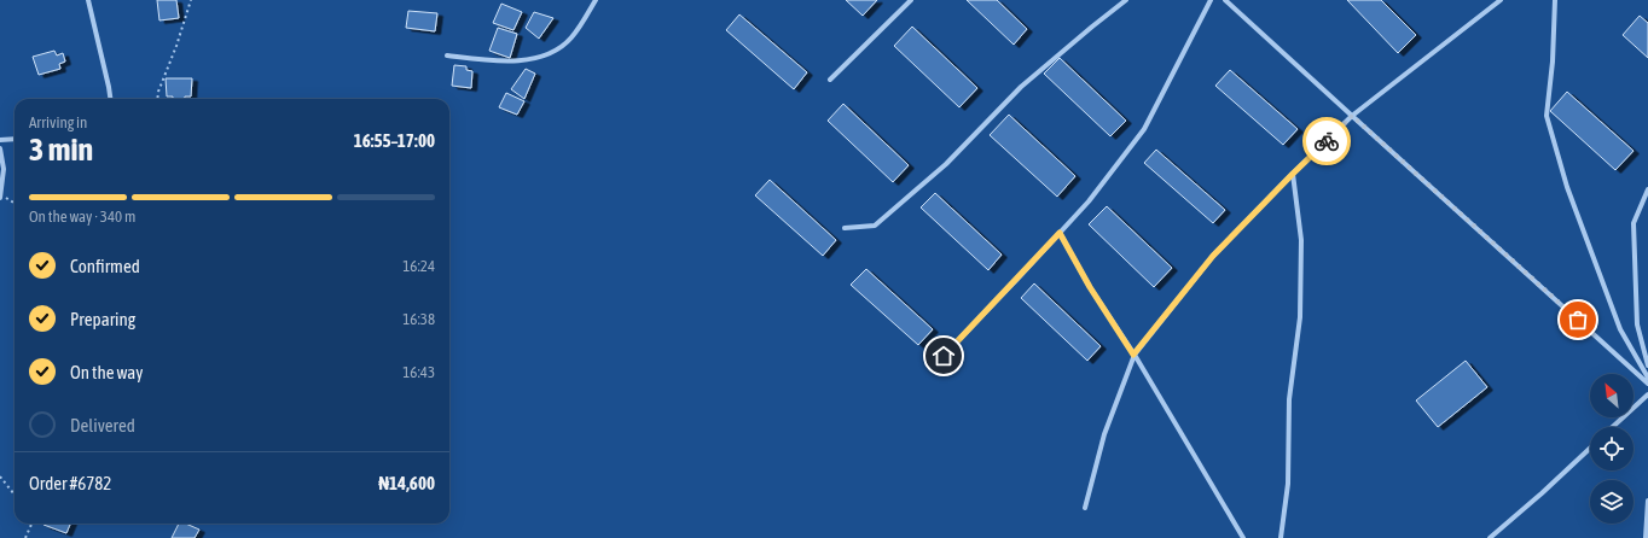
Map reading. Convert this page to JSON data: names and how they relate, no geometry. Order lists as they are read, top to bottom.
{
  "north": "top left",
  "page": {
    "heading": ["3 min", "Arriving in", "16:55–17:00"],
    "panel": ["Order #6782", "₦14,600"],
    "bar": "On the way · 340 m",
    "list": [
      ["Confirmed", "16:24"],
      ["Preparing", "16:38"],
      ["On the way", "16:43"],
      "Delivered"
    ]
  }
}
